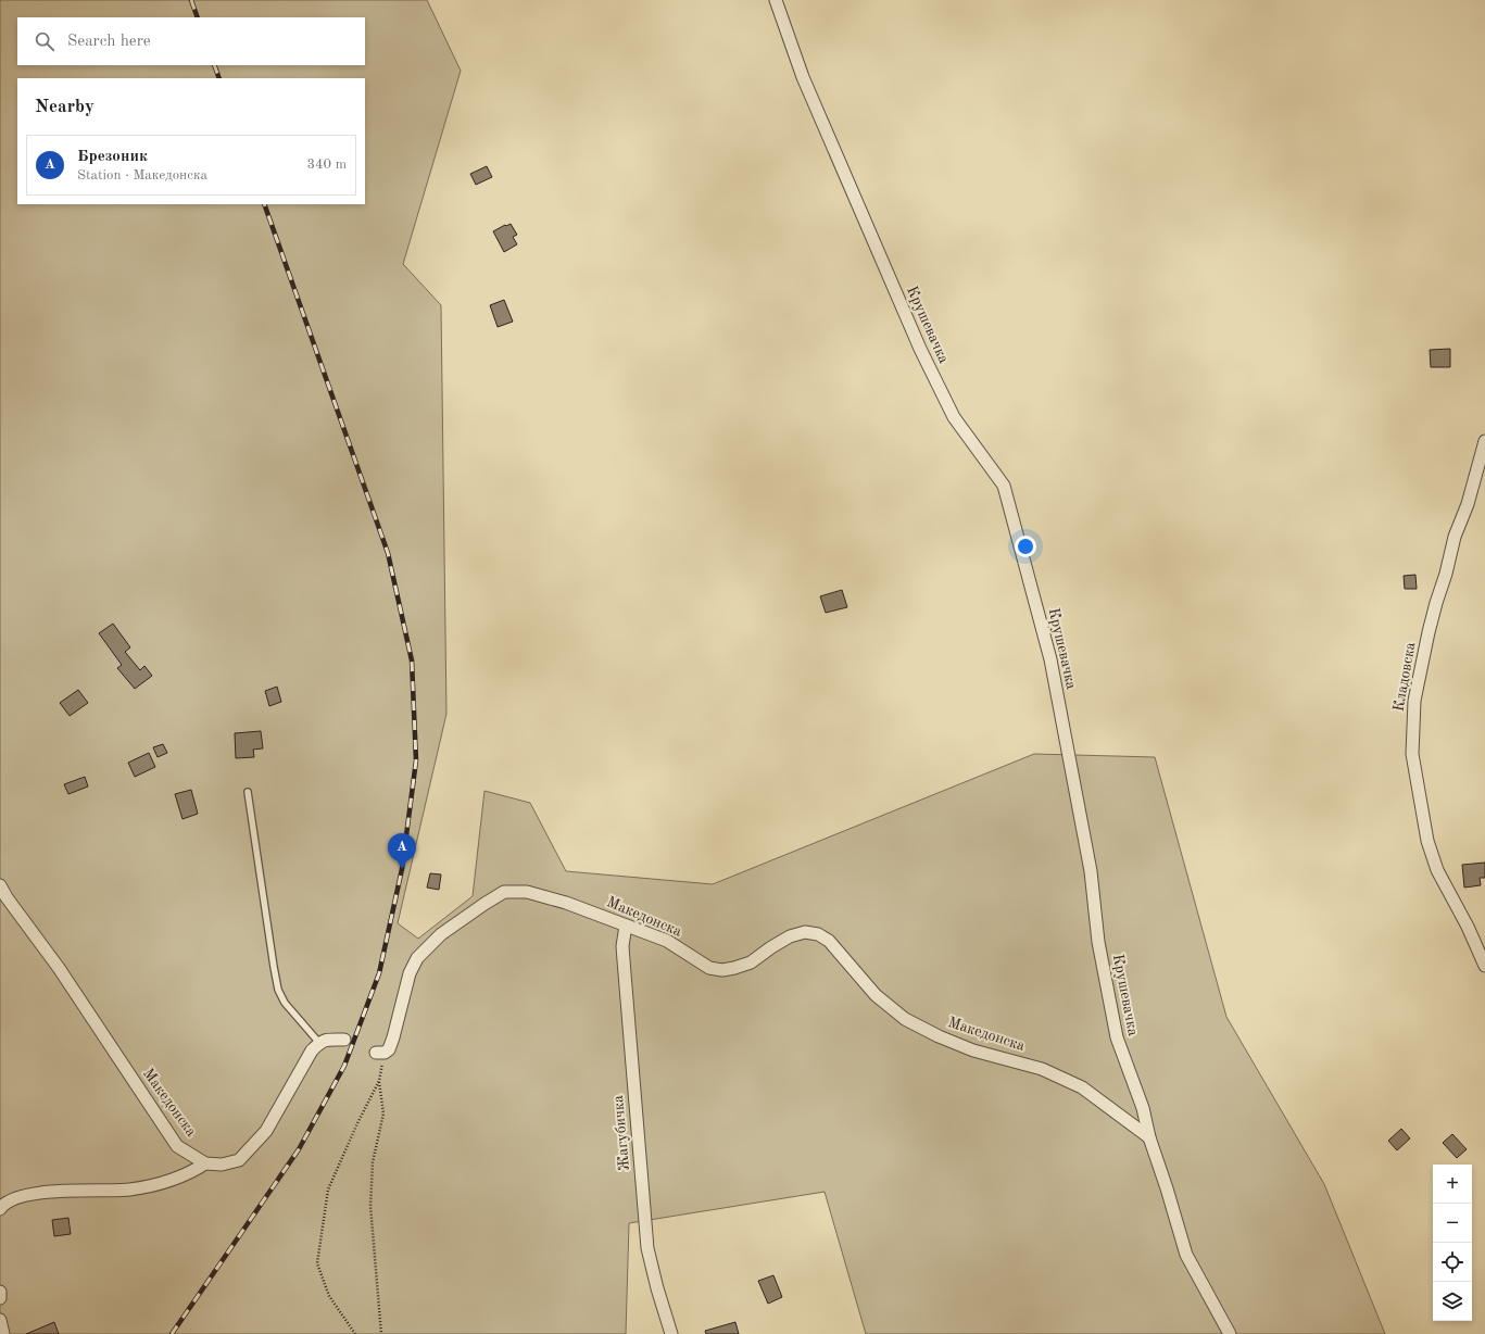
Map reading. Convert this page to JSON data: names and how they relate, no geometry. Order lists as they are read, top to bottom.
{
  "streets": {
    "street": [
      "Крушевачка",
      "Кладовска",
      "Македонска",
      "Жагубичка"
    ]
  },
  "crossings": [
    ["Крушевачка", "Македонска"],
    ["Македонска", "Жагубичка"]
  ],
  "page": {
    "search": "Search here",
    "heading": "Nearby",
    "list": [
      {
        "mark": "A",
        "name": "Брезоник",
        "note": "Station · Македонска",
        "value": "340 m"
      }
    ],
    "pins": "A",
    "map_buttons": ["+", "−"]
  }
}
